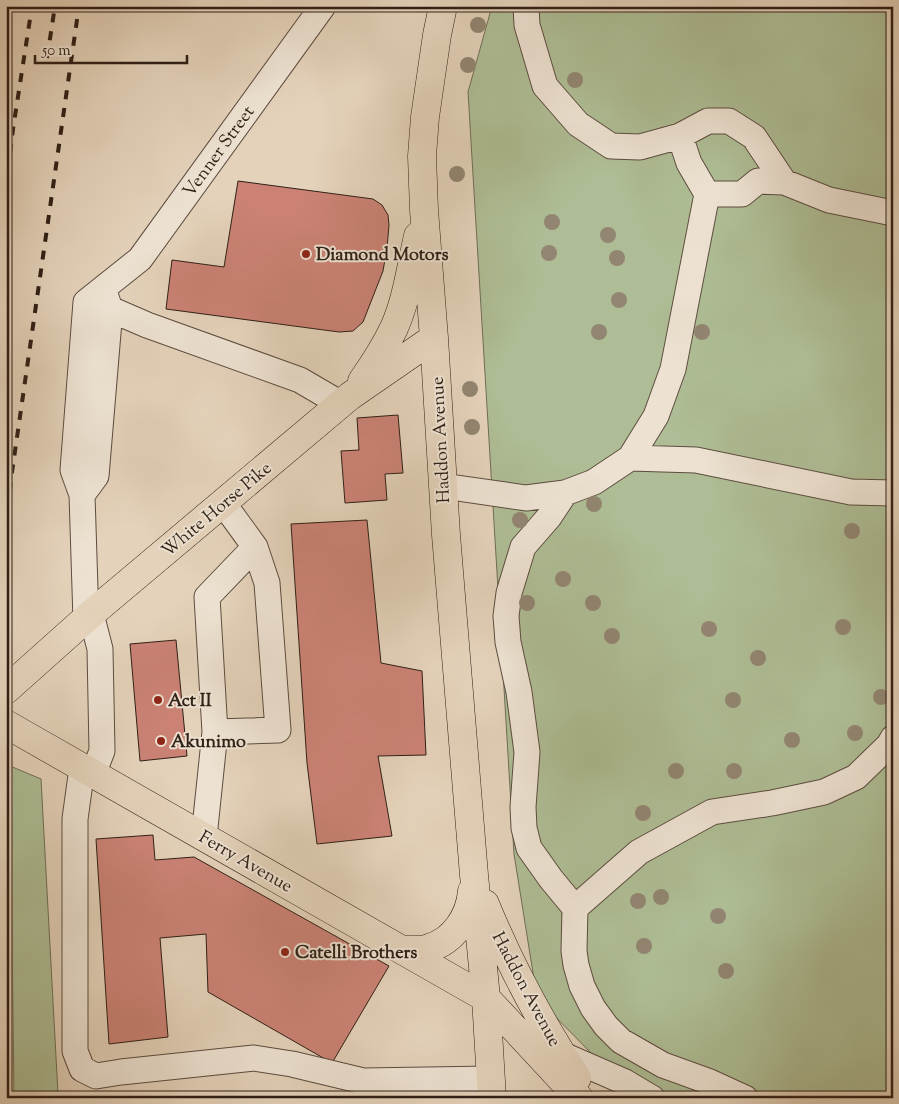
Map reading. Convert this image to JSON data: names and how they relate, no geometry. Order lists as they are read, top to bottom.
{
  "streets": {
    "main road": ["Haddon Avenue", "White Horse Pike", "Ferry Avenue"],
    "street": ["Venner Street"]
  },
  "crossings": [
    ["Venner Street", "White Horse Pike"],
    ["Venner Street", "Ferry Avenue"],
    ["Haddon Avenue", "White Horse Pike"],
    ["Haddon Avenue", "Ferry Avenue"]
  ],
  "places": [
    "Diamond Motors",
    "Act II",
    "Akunimo",
    "Catelli Brothers"
  ],
  "scale_bar": "50 m"
}
